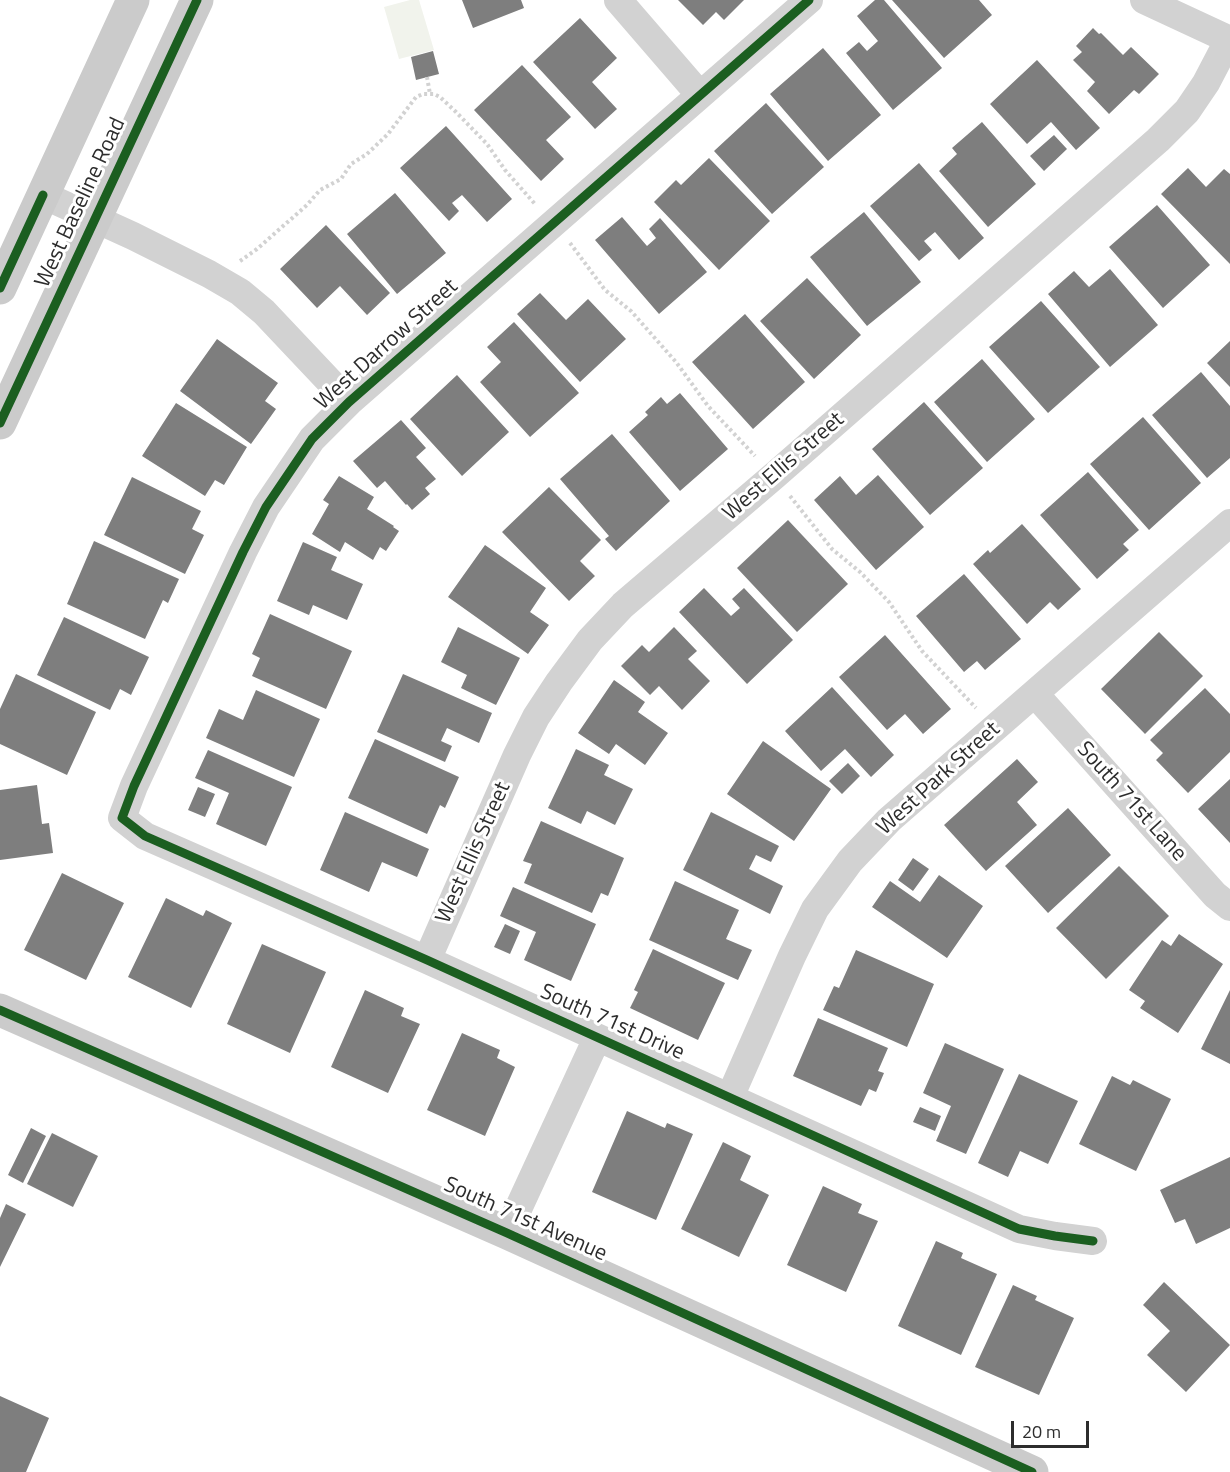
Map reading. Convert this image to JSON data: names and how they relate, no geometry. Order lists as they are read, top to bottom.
{
  "streets": {
    "street": [
      "West Baseline Road",
      "West Darrow Street",
      "West Ellis Street",
      "West Park Street",
      "South 71st Lane",
      "South 71st Drive",
      "South 71st Avenue"
    ]
  },
  "crossings": [
    ["West Darrow Street", "South 71st Drive"],
    ["West Ellis Street", "South 71st Drive"],
    ["West Park Street", "South 71st Lane"],
    ["West Park Street", "South 71st Drive"]
  ],
  "scale_bar": "20 m"
}
